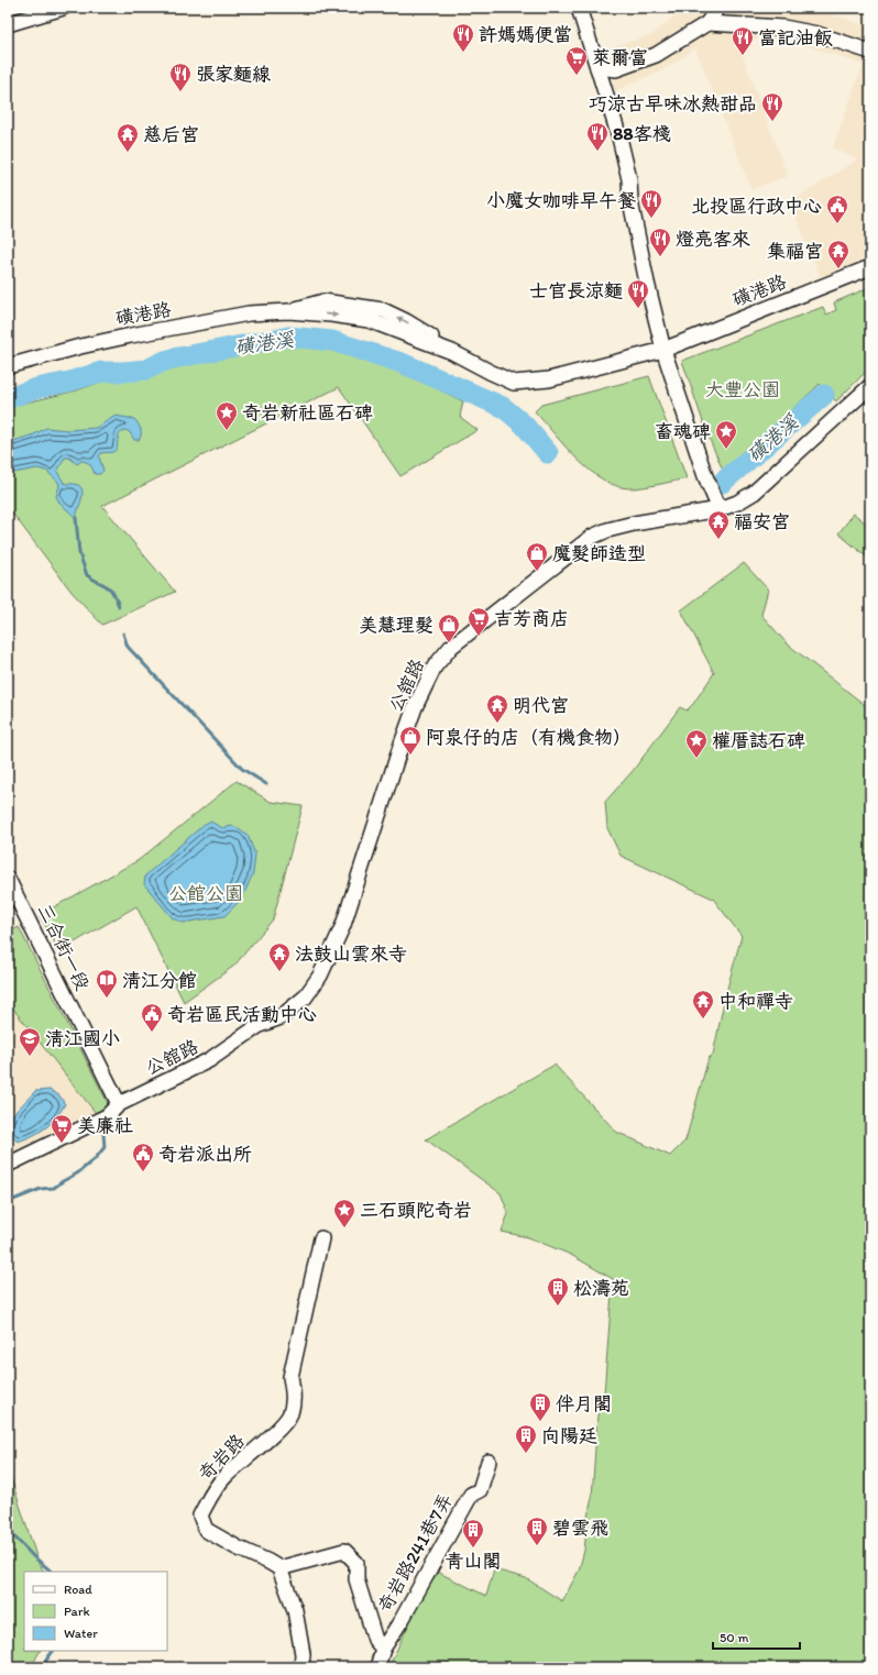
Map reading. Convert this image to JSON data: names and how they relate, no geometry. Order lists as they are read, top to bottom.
{
  "streets": {
    "street": [
      "磺港路",
      "公舘路",
      "三合街一段",
      "奇岩路",
      "奇岩路241巷7弄"
    ]
  },
  "crossings": [
    ["公舘路", "三合街一段"]
  ],
  "water": ["磺港溪"],
  "parks": ["大豐公園", "公館公園"],
  "places": {
    "restaurant": [
      "許媽媽便當",
      "富記油飯",
      "張家麵線",
      "巧涼古早味冰熱甜品",
      "88客棧",
      "小魔女咖啡早午餐",
      "燈亮客來",
      "士官長涼麵"
    ],
    "supermarket": ["萊爾富", "吉芳商店", "美廉社"],
    "temple": [
      "慈后宮",
      "集福宮",
      "福安宮",
      "明代宮",
      "法鼓山雲來寺",
      "中和禪寺"
    ],
    "public building": ["北投區行政中心", "奇岩區民活動中心", "奇岩派出所"],
    "place": [
      "奇岩新社區石碑",
      "畜魂碑",
      "權厝誌石碑",
      "三石頭陀奇岩"
    ],
    "shop": ["魔髮師造型", "美慧理髮", "阿泉仔的店（有機食物）"],
    "library": ["清江分館"],
    "school or university": ["清江國小"],
    "building": [
      "松濤苑",
      "伴月閣",
      "向陽廷",
      "碧雲飛",
      "青山閣"
    ]
  },
  "legend": ["Road", "Park", "Water"],
  "scale_bar": "50 m"
}
